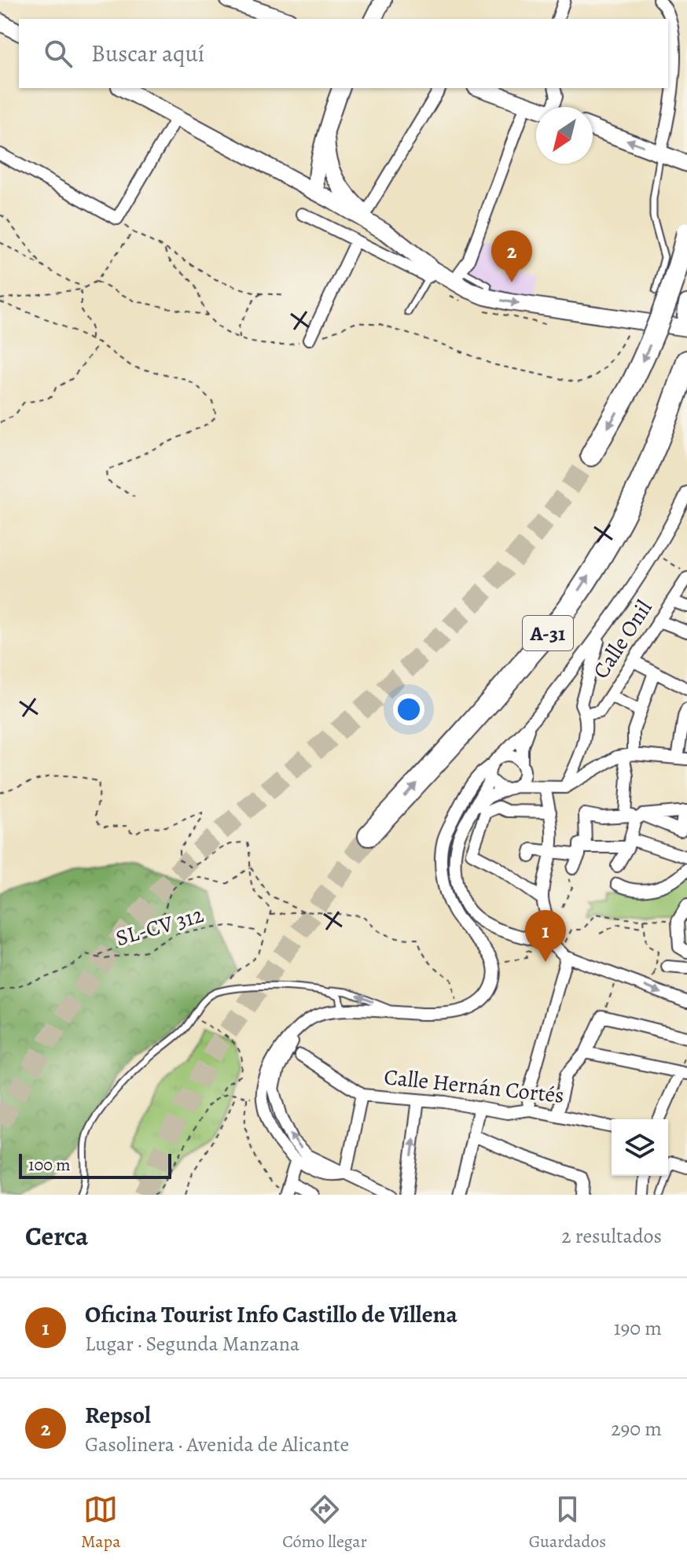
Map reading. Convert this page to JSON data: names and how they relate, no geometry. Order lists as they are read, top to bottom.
{
  "streets": {
    "highway": ["A-31"],
    "street": ["Calle Onil", "Calle Hernán Cortés"],
    "path": ["SL-CV 312"]
  },
  "scale_bar": "100 m",
  "north": "bottom left",
  "page": {
    "search": "Buscar aquí",
    "pins": ["2", "1"],
    "scale": "100 m",
    "heading": ["Cerca", "2 resultados"],
    "list": [
      {
        "mark": "1",
        "name": "Oficina Tourist Info Castillo de Villena",
        "note": "Lugar · Segunda Manzana",
        "value": "190 m"
      },
      {
        "mark": "2",
        "name": "Repsol",
        "note": "Gasolinera · Avenida de Alicante",
        "value": "290 m"
      }
    ],
    "nav": ["Mapa", "Cómo llegar", "Guardados"]
  }
}
